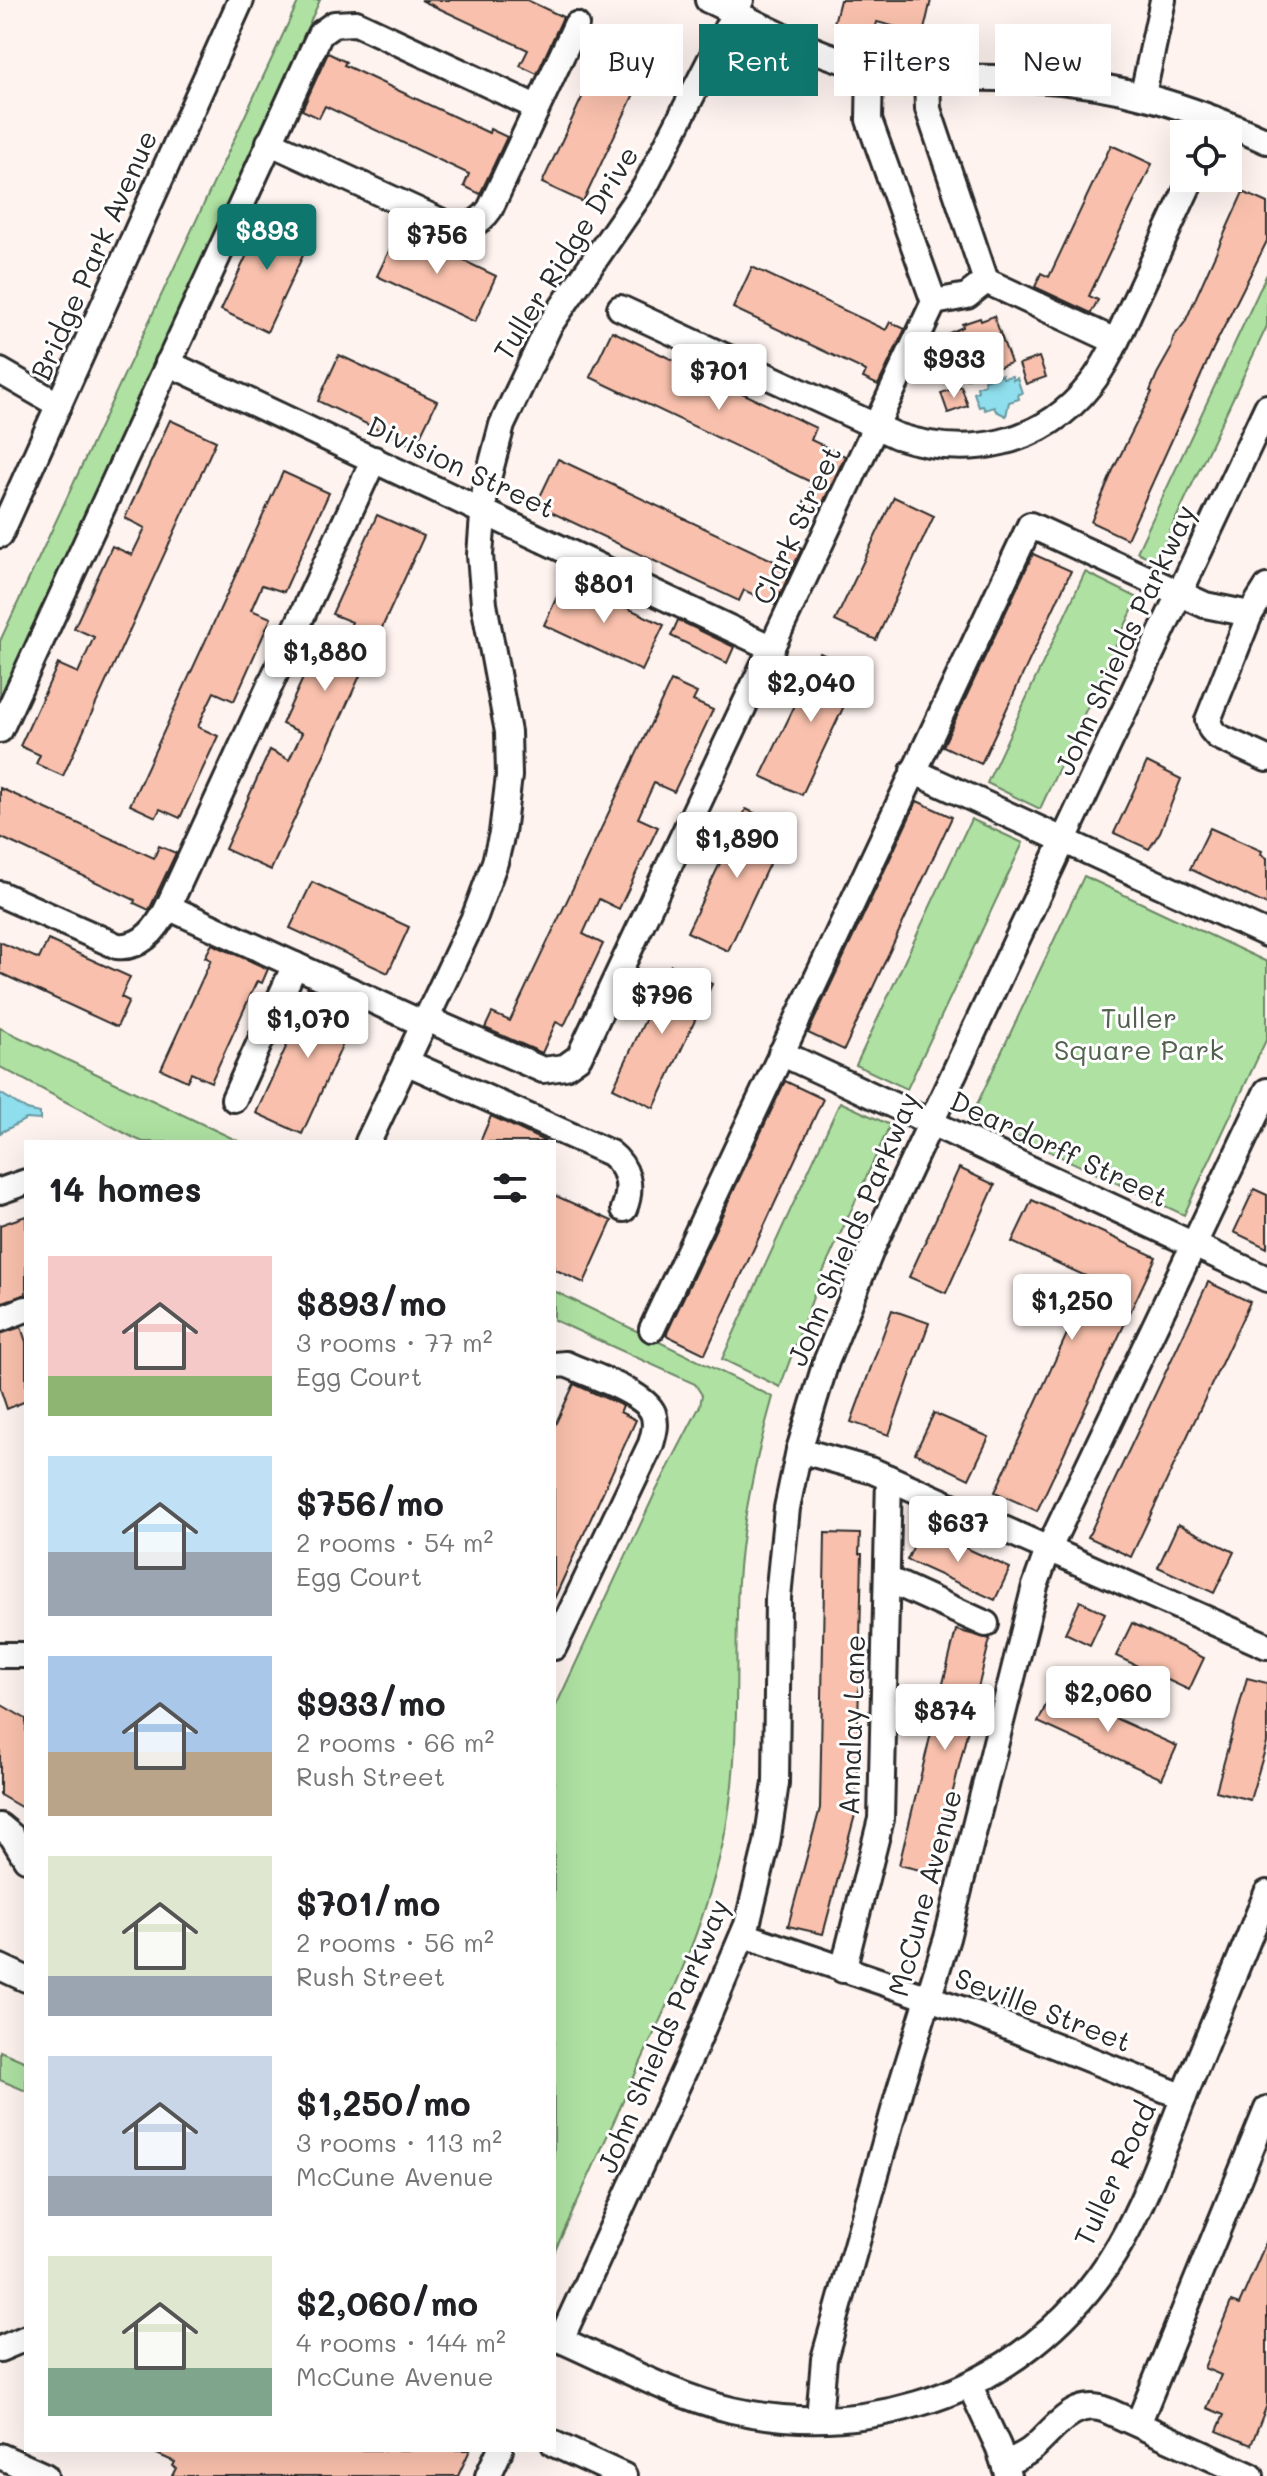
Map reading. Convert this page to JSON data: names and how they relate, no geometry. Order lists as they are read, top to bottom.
{
  "streets": {
    "street": [
      "Tuller Ridge Drive",
      "Bridge Park Avenue",
      "Division Street",
      "Clark Street",
      "John Shields Parkway",
      "Deardorff Street",
      "Annalay Lane",
      "McCune Avenue",
      "Seville Street",
      "Tuller Road"
    ]
  },
  "crossings": [
    ["Tuller Ridge Drive", "Division Street"],
    ["Tuller Ridge Drive", "Clark Street"],
    ["Division Street", "Clark Street"],
    ["John Shields Parkway", "Deardorff Street"],
    ["John Shields Parkway", "Seville Street"],
    ["John Shields Parkway", "Tuller Road"],
    ["Deardorff Street", "McCune Avenue"],
    ["Annalay Lane", "Seville Street"],
    ["McCune Avenue", "Seville Street"],
    ["McCune Avenue", "Tuller Road"],
    ["Seville Street", "Tuller Road"]
  ],
  "parks": ["Tuller Square Park"],
  "page": {
    "chip": [
      "Buy",
      "Rent",
      "Filters",
      "New"
    ],
    "price": [
      "$893",
      "$756",
      "$933",
      "$701",
      "$801",
      "$1,880",
      "$2,040",
      "$1,890",
      "$796",
      "$1,070",
      "$1,250",
      "$637",
      "$2,060",
      "$874"
    ],
    "heading": "14 homes",
    "list": [
      {
        "name": "$893/mo",
        "note": "3 rooms · 77 m² · Egg Court"
      },
      {
        "name": "$756/mo",
        "note": "2 rooms · 54 m² · Egg Court"
      },
      {
        "name": "$933/mo",
        "note": "2 rooms · 66 m² · Rush Street"
      },
      {
        "name": "$701/mo",
        "note": "2 rooms · 56 m² · Rush Street"
      },
      {
        "name": "$1,250/mo",
        "note": "3 rooms · 113 m² · McCune Avenue"
      },
      {
        "name": "$2,060/mo",
        "note": "4 rooms · 144 m² · McCune Avenue"
      }
    ]
  }
}
